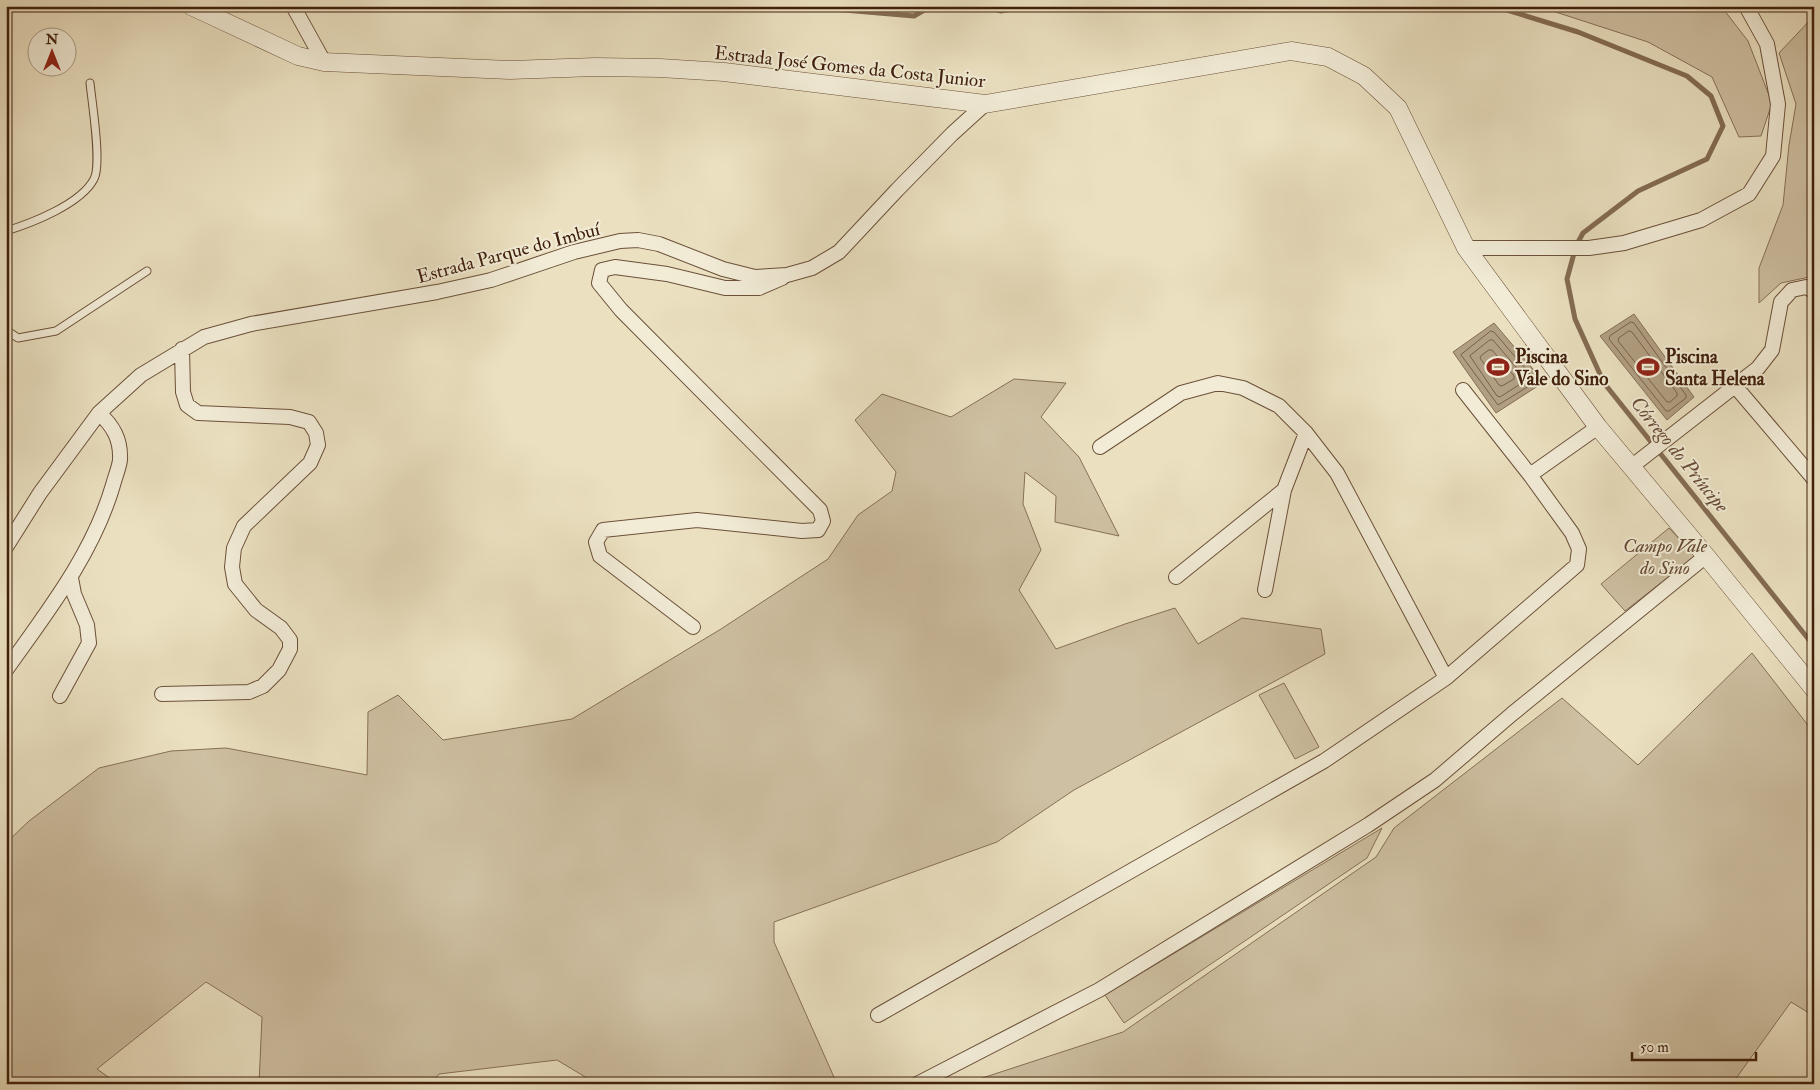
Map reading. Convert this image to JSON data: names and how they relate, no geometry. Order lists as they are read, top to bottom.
{
  "streets": {
    "street": ["Estrada José Gomes da Costa Junior", "Estrada Parque do Imbuí"]
  },
  "crossings": [
    ["Estrada José Gomes da Costa Junior", "Estrada Parque do Imbuí"]
  ],
  "water": ["Córrego do Príncipe"],
  "parks": ["Campo Vale do Sino"],
  "places": {
    "sports": ["Piscina Vale do Sino", "Piscina Santa Helena"]
  },
  "scale_bar": "50 m",
  "north": "top"
}
